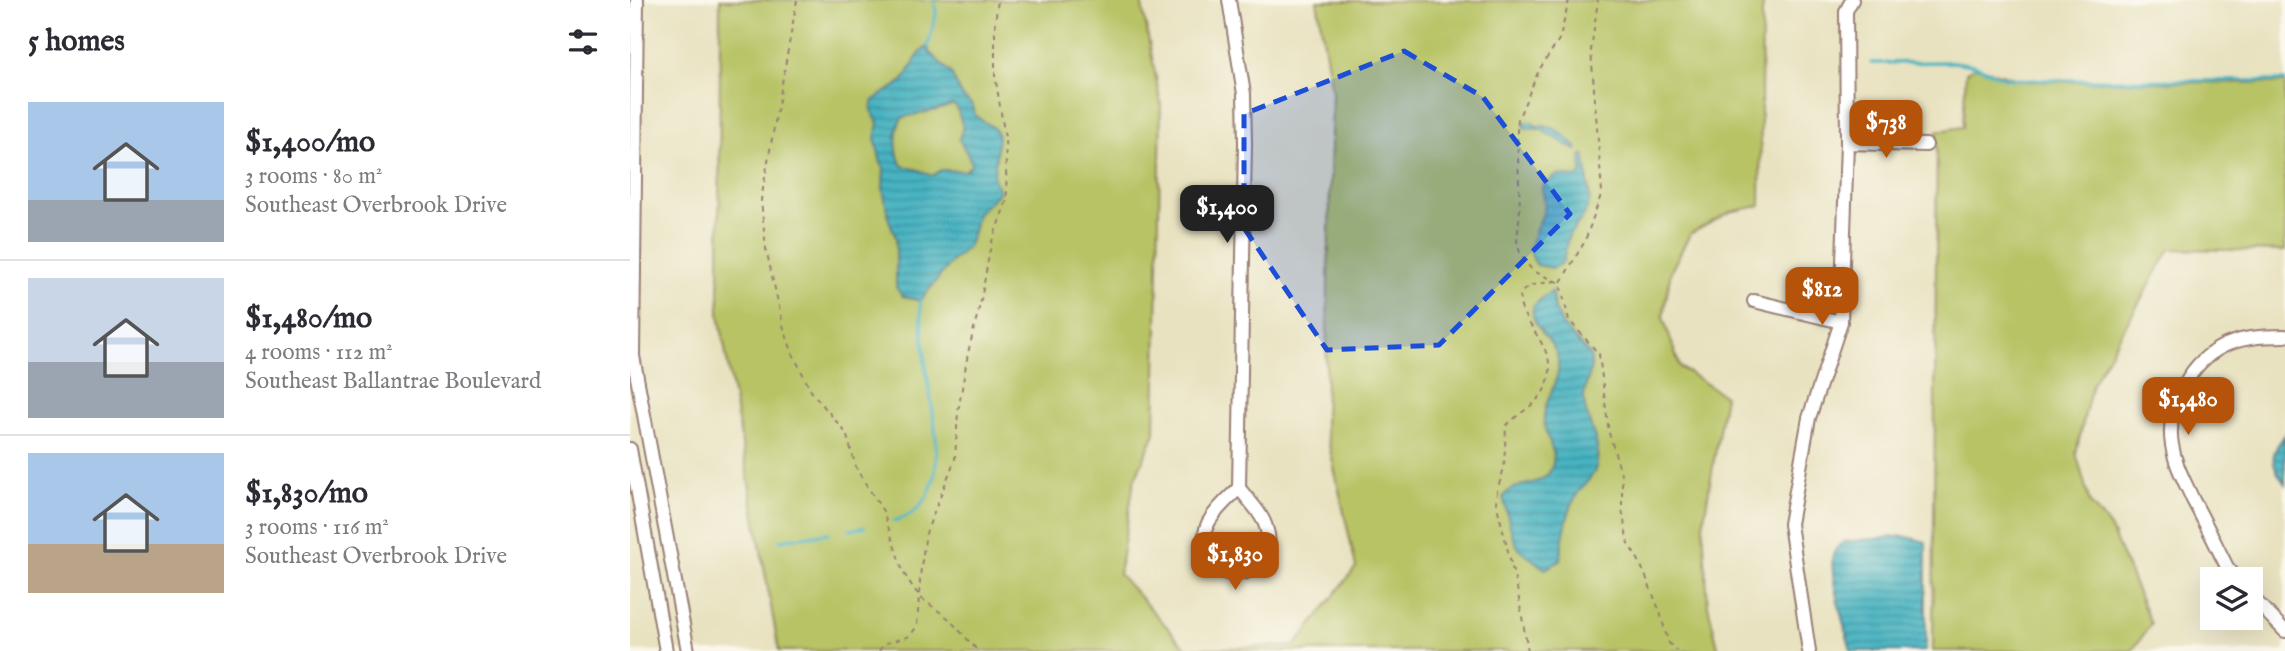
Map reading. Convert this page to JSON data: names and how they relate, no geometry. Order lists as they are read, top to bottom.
{
  "page": {
    "heading": "5 homes",
    "list": [
      {
        "name": "$1,400/mo",
        "note": "3 rooms · 80 m² · Southeast Overbrook Drive"
      },
      {
        "name": "$1,480/mo",
        "note": "4 rooms · 112 m² · Southeast Ballantrae Boulevard"
      },
      {
        "name": "$1,830/mo",
        "note": "3 rooms · 116 m² · Southeast Overbrook Drive"
      }
    ],
    "price": [
      "$738",
      "$1,400",
      "$812",
      "$1,480",
      "$1,830"
    ]
  }
}
